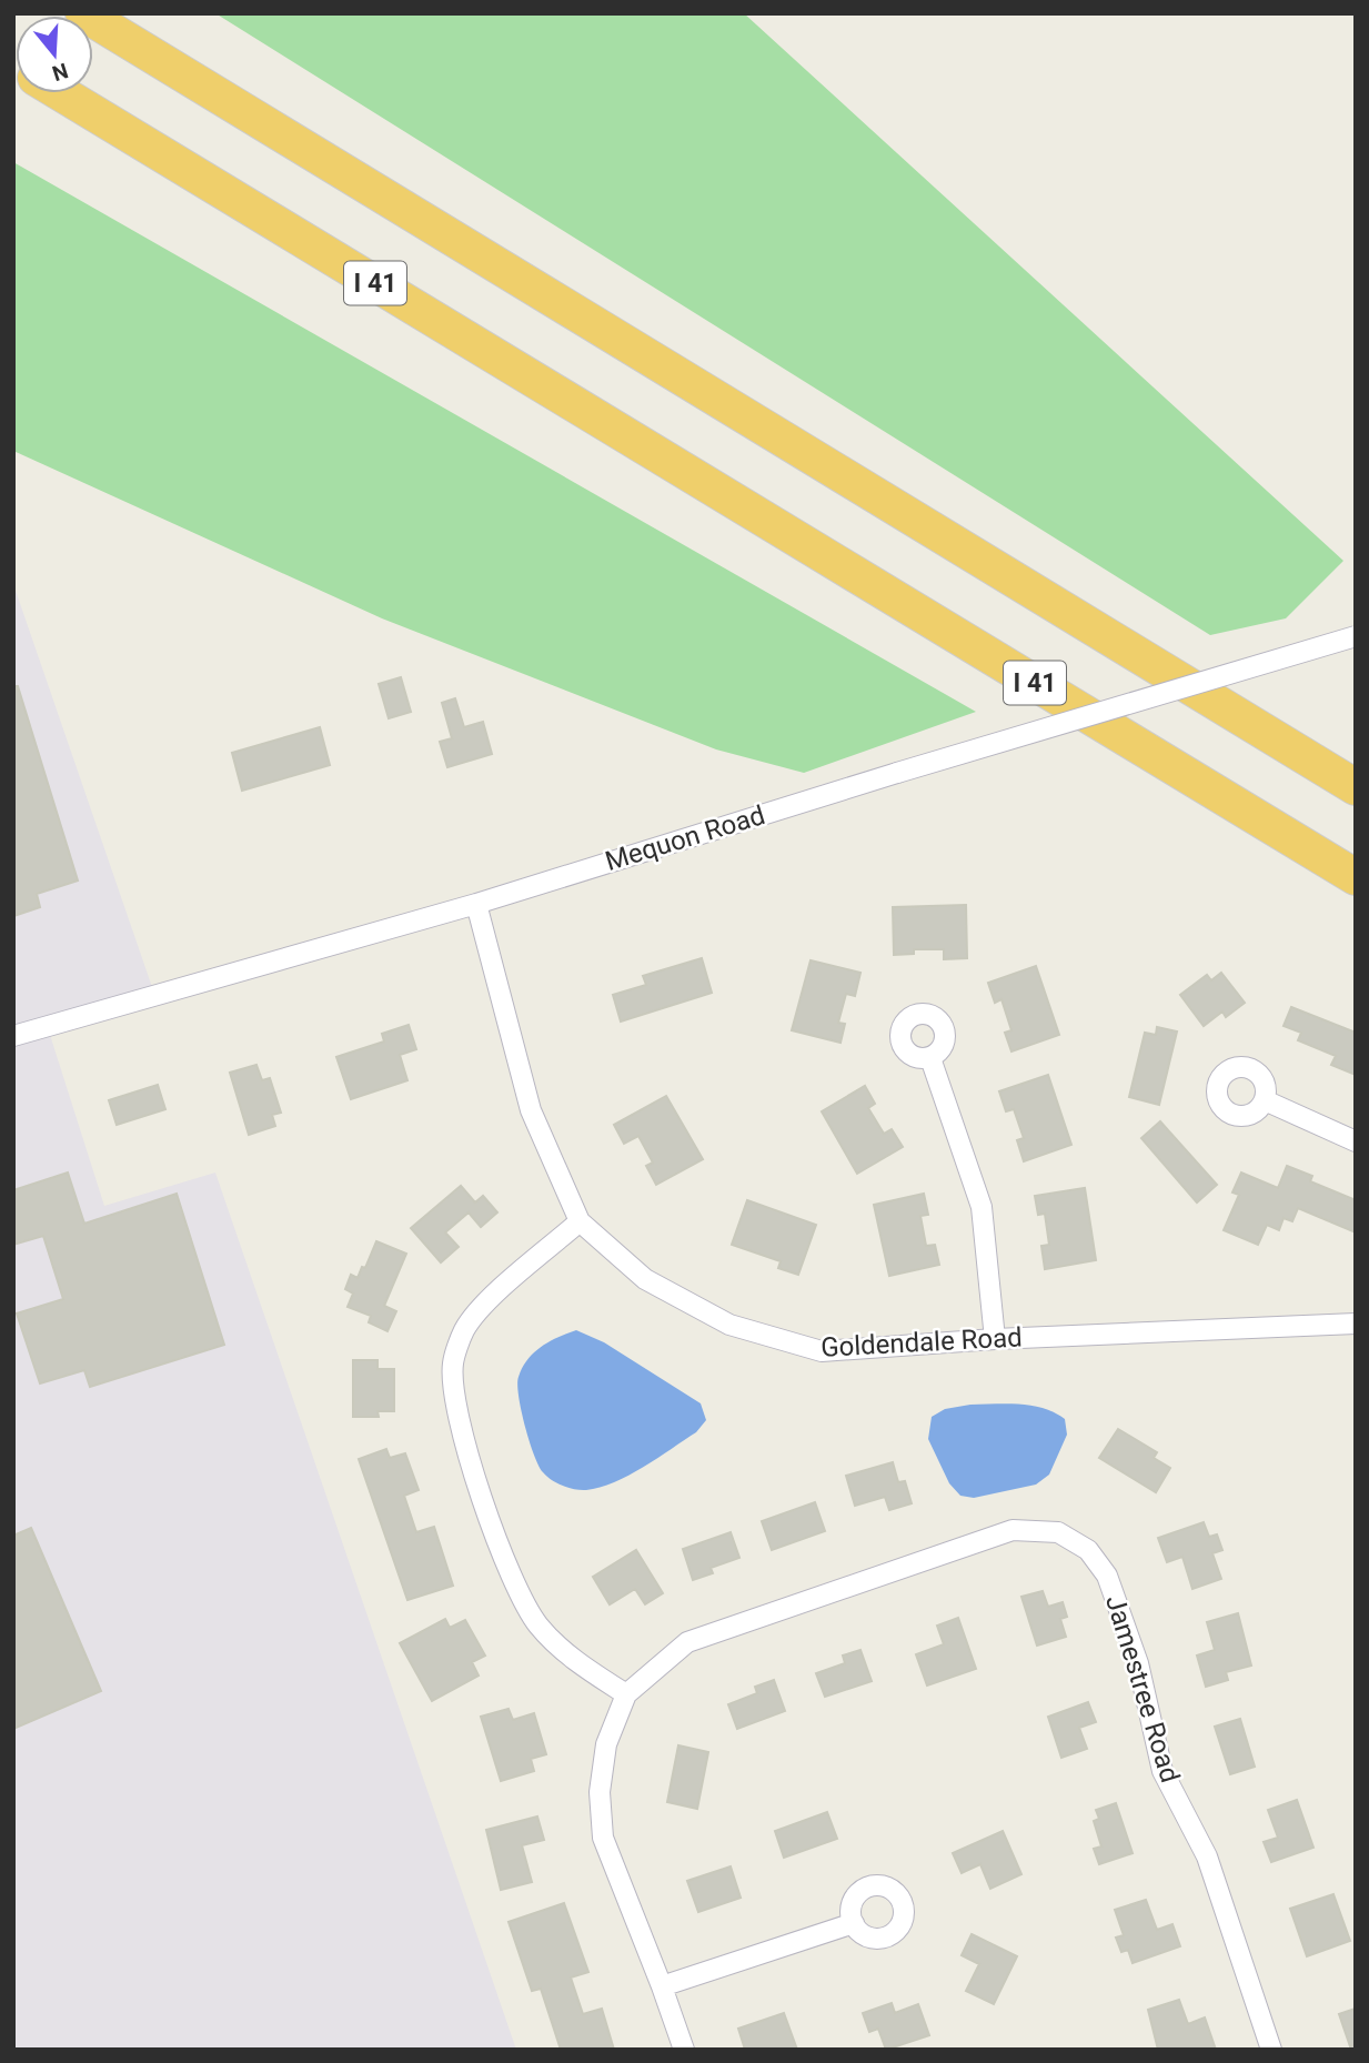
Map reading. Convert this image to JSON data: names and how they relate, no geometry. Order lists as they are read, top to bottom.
{
  "streets": {
    "highway": ["I 41"],
    "street": ["Mequon Road", "Goldendale Road", "Jamestree Road"]
  },
  "crossings": [
    ["Mequon Road", "Goldendale Road"]
  ],
  "north": "bottom"
}
